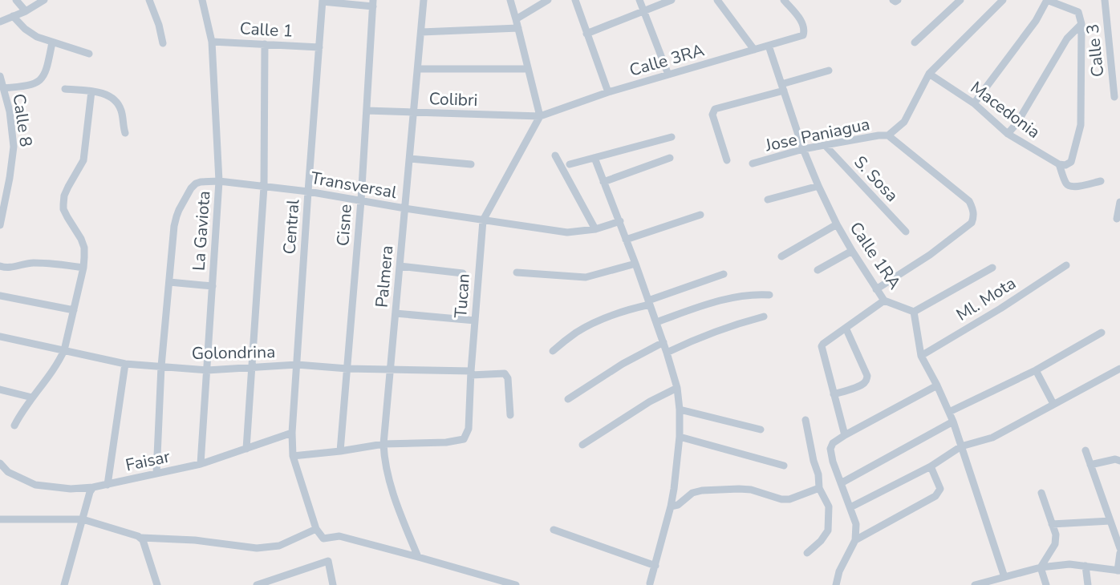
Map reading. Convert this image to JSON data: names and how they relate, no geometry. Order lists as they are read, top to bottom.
{
  "streets": {
    "street": [
      "Calle 1",
      "Calle 3",
      "Calle 3RA",
      "Colibri",
      "Macedonia",
      "Calle 8",
      "Jose Paniagua",
      "S. Sosa",
      "Transversal",
      "Cisne",
      "Central",
      "La Gaviota",
      "Calle 1RA",
      "Palmera",
      "Tucan",
      "Ml. Mota",
      "Golondrina",
      "Faisar"
    ]
  },
  "crossings": [
    ["Calle 1", "Central"],
    ["Calle 1", "La Gaviota"],
    ["Calle 3RA", "Colibri"],
    ["Calle 3RA", "Calle 1RA"],
    ["Calle 3RA", "Tucan"],
    ["Colibri", "Cisne"],
    ["Colibri", "Palmera"],
    ["Colibri", "Tucan"],
    ["Macedonia", "Jose Paniagua"],
    ["Jose Paniagua", "S. Sosa"],
    ["Jose Paniagua", "Calle 1RA"],
    ["Transversal", "Cisne"],
    ["Transversal", "Central"],
    ["Transversal", "La Gaviota"],
    ["Transversal", "Palmera"],
    ["Transversal", "Tucan"],
    ["Cisne", "Tucan"],
    ["Cisne", "Golondrina"],
    ["Central", "Tucan"],
    ["Central", "Golondrina"],
    ["Central", "Faisar"],
    ["La Gaviota", "Golondrina"],
    ["La Gaviota", "Faisar"],
    ["Palmera", "Tucan"],
    ["Palmera", "Golondrina"],
    ["Tucan", "Golondrina"]
  ]
}
